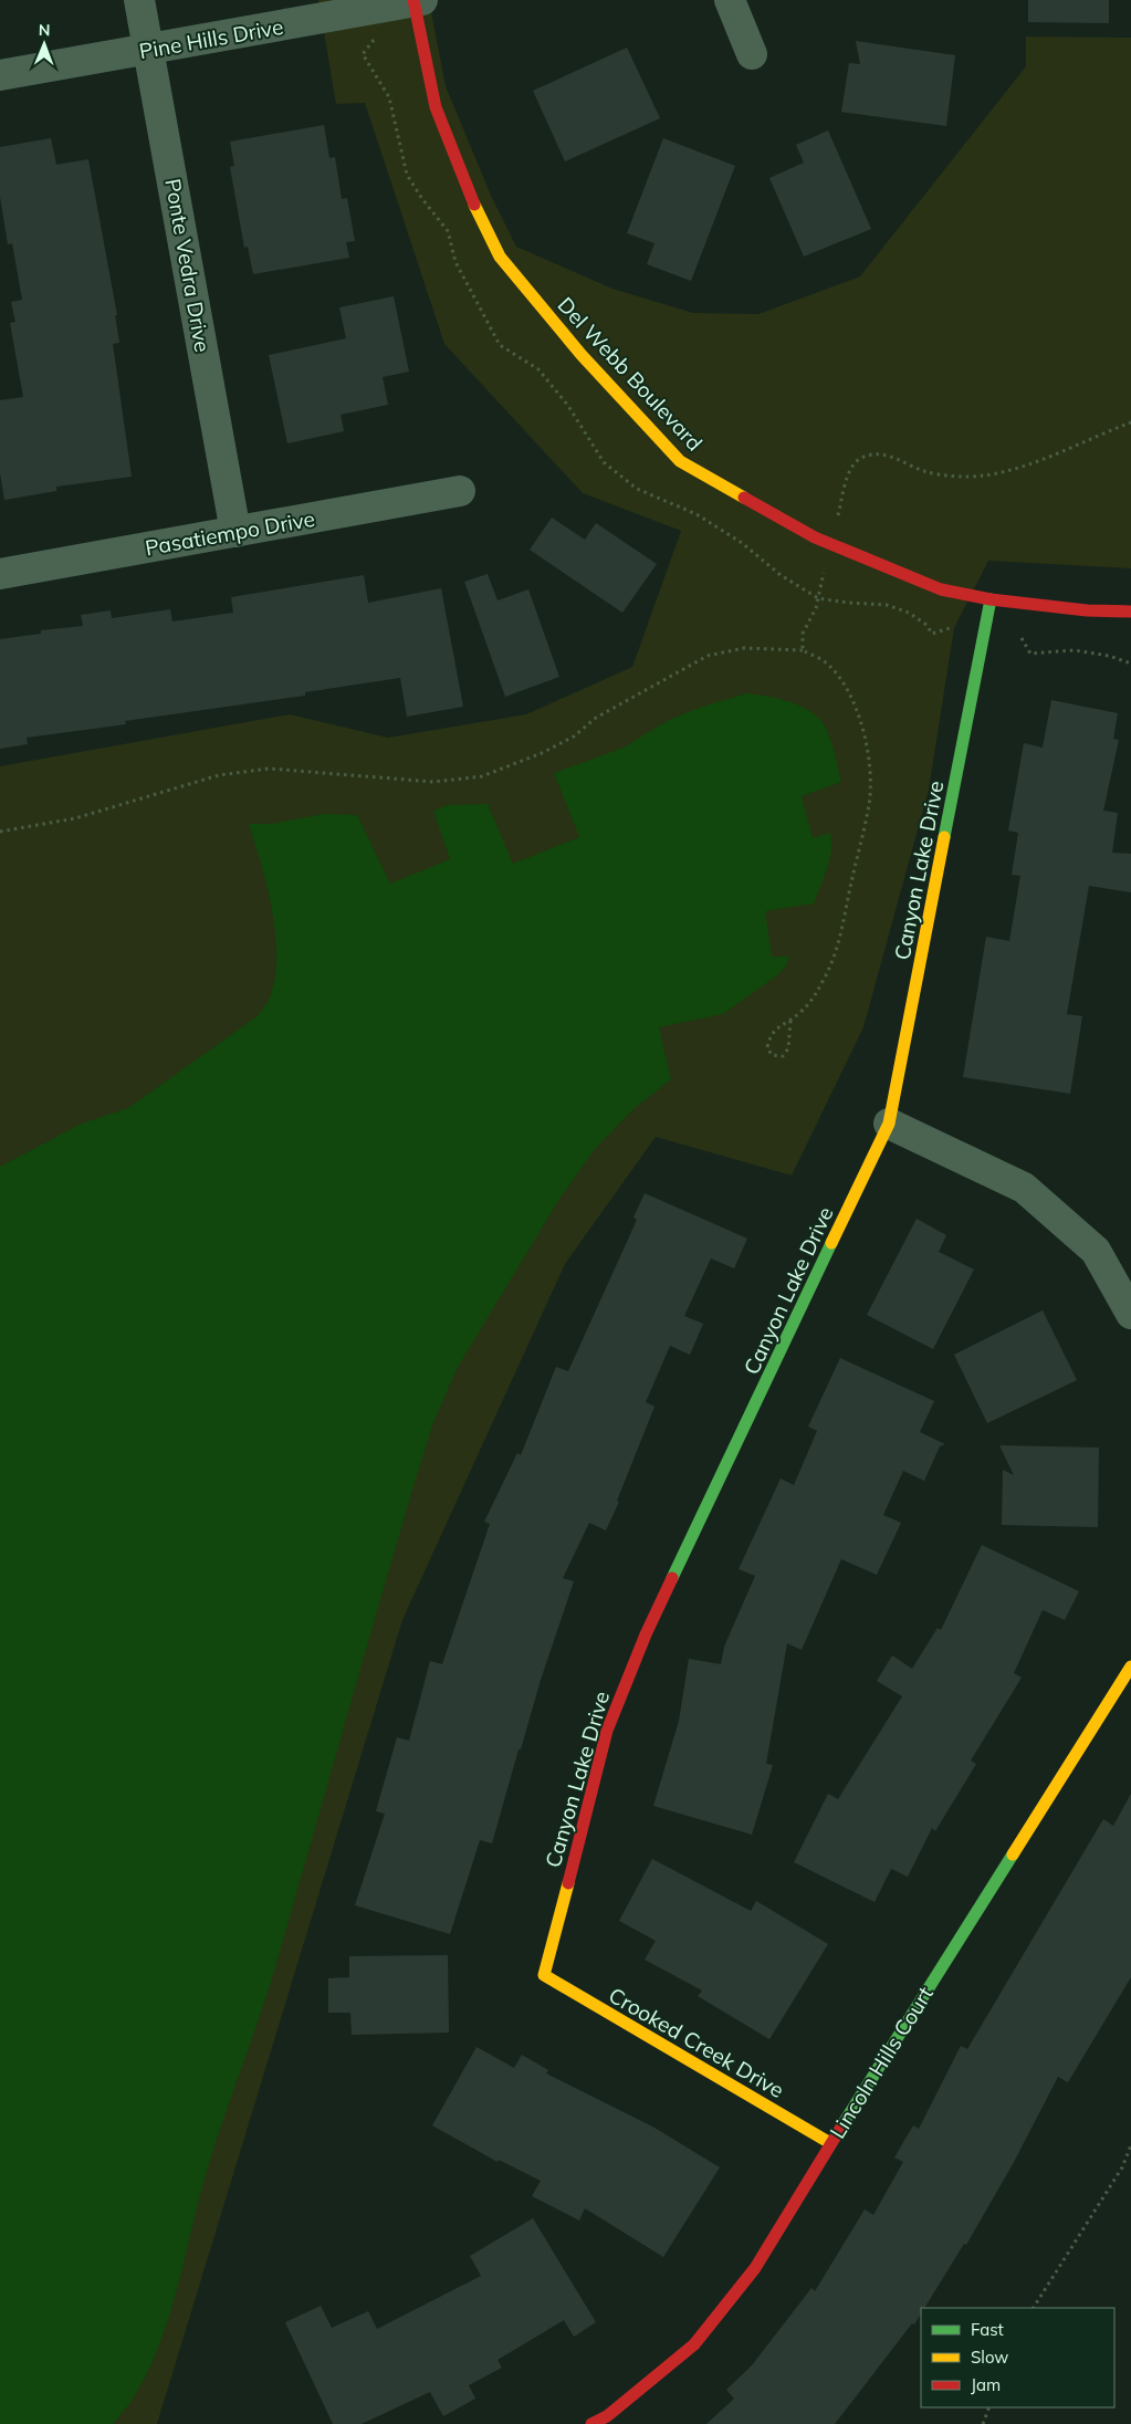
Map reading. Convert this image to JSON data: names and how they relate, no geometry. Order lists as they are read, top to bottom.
{
  "streets": {
    "street": [
      "Pine Hills Drive",
      "Ponte Vedra Drive",
      "Del Webb Boulevard",
      "Pasatiempo Drive",
      "Canyon Lake Drive",
      "Crooked Creek Drive",
      "Lincoln Hills Court"
    ]
  },
  "crossings": [
    ["Pine Hills Drive", "Ponte Vedra Drive"],
    ["Pine Hills Drive", "Del Webb Boulevard"],
    ["Ponte Vedra Drive", "Pasatiempo Drive"],
    ["Del Webb Boulevard", "Canyon Lake Drive"],
    ["Canyon Lake Drive", "Crooked Creek Drive"],
    ["Crooked Creek Drive", "Lincoln Hills Court"]
  ],
  "legend": ["Fast", "Slow", "Jam"],
  "north": "top"
}
